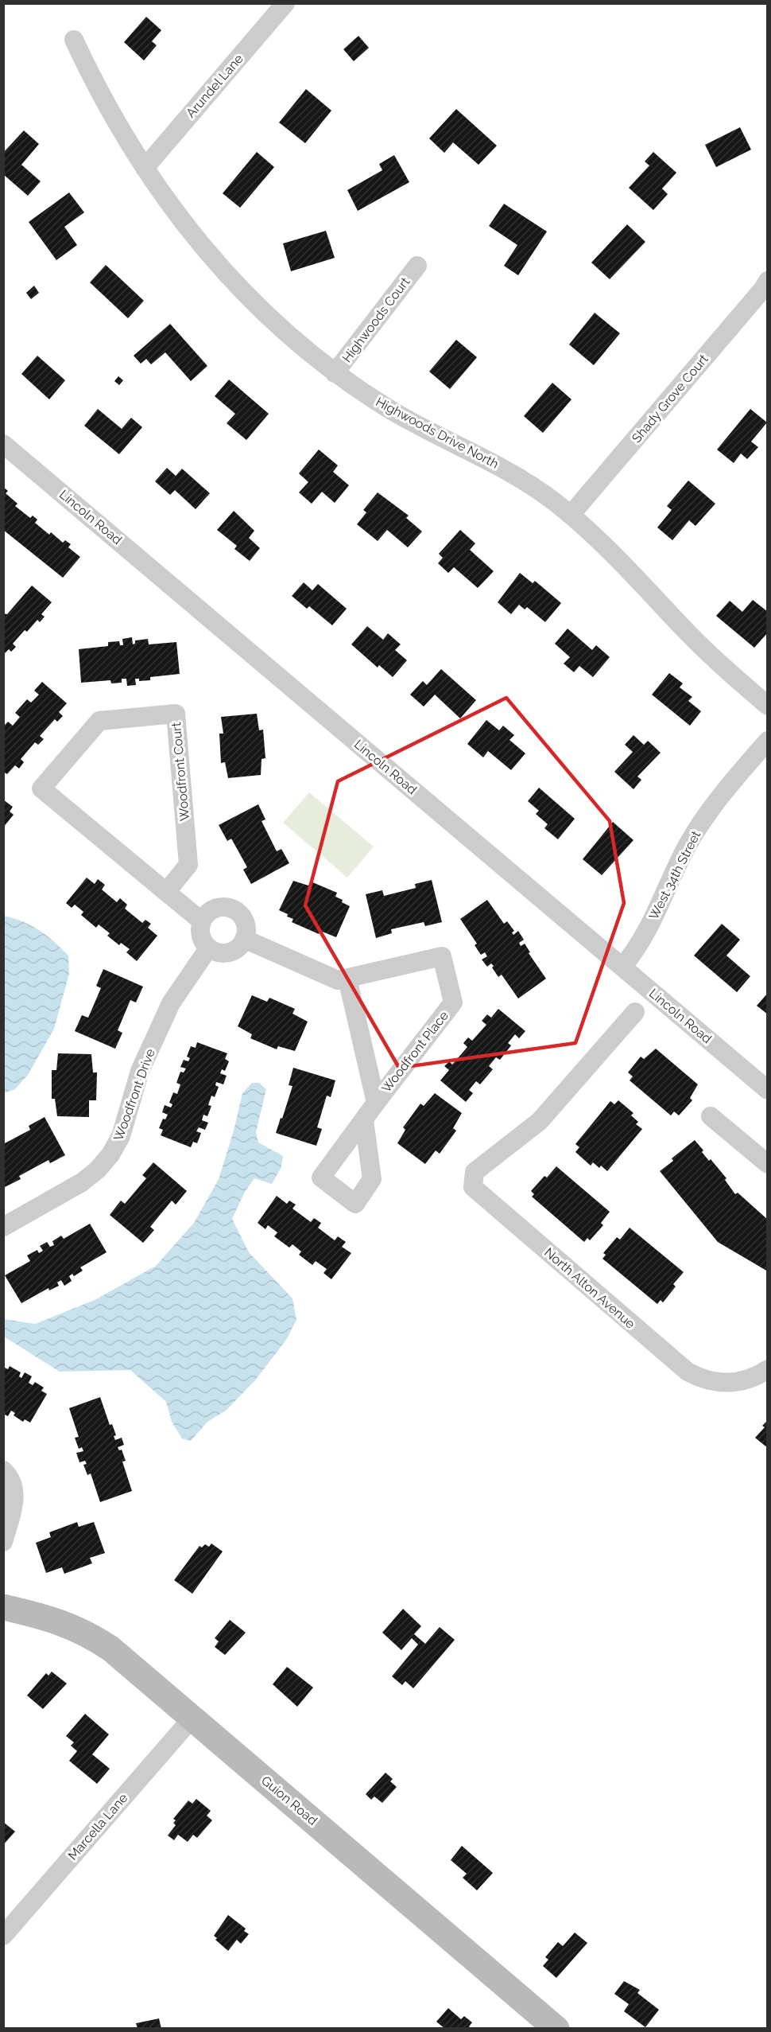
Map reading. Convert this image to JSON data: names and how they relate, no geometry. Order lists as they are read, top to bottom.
{
  "streets": {
    "street": [
      "Arundel Lane",
      "Highwoods Court",
      "Shady Grove Court",
      "Highwoods Drive North",
      "Lincoln Road",
      "Woodfront Court",
      "West 34th Street",
      "Woodfront Place",
      "Woodfront Drive",
      "North Alton Avenue",
      "Guion Road",
      "Marcella Lane"
    ]
  },
  "crossings": [
    ["Arundel Lane", "Highwoods Drive North"],
    ["Highwoods Court", "Highwoods Drive North"],
    ["Shady Grove Court", "Highwoods Drive North"],
    ["Lincoln Road", "West 34th Street"],
    ["Woodfront Court", "Woodfront Place"],
    ["Woodfront Court", "Woodfront Drive"],
    ["Woodfront Place", "Woodfront Drive"],
    ["Guion Road", "Marcella Lane"]
  ]
}
